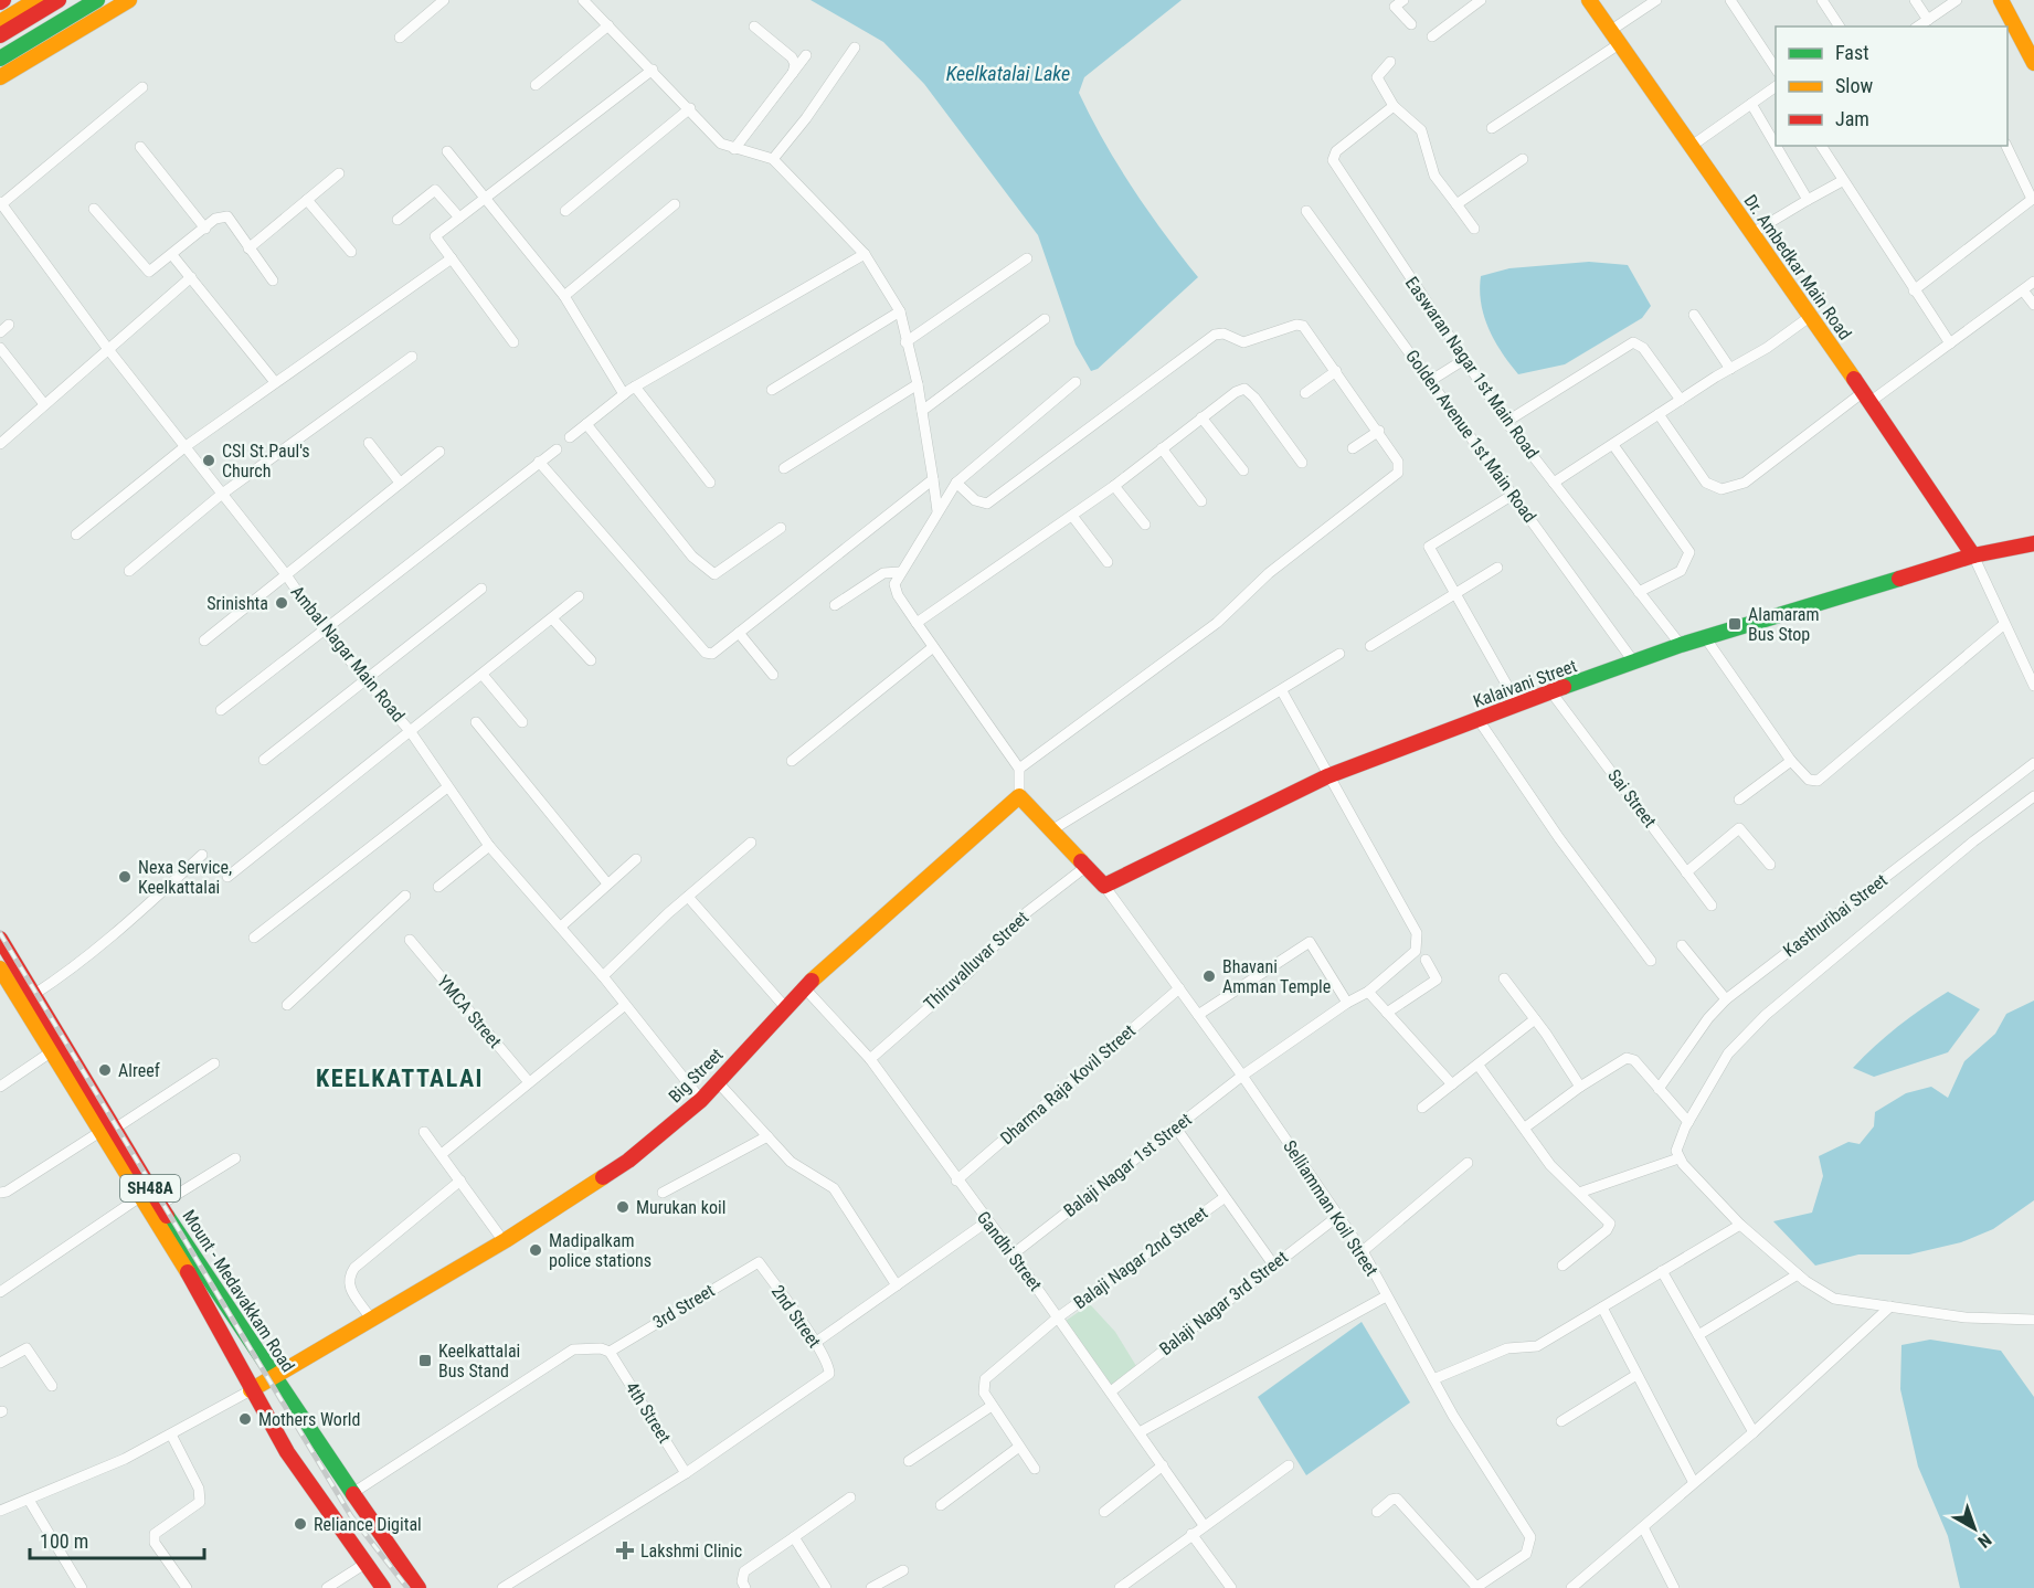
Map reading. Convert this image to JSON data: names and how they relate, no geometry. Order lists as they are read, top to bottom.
{
  "streets": {
    "street": [
      "Dr. Ambedkar Main Road",
      "Easwaran Nagar 1st Main Road",
      "Golden Avenue 1st Main Road",
      "Ambal Nagar Main Road",
      "Kalaivani Street",
      "Sai Street",
      "Kasthuribai Street",
      "Thiruvalluvar Street",
      "YMCA Street",
      "Big Street",
      "Dharma Raja Kovil Street",
      "Balaji Nagar 1st Street",
      "SH48A",
      "Selliamman Koil Street",
      "Gandhi Street",
      "Balaji Nagar 2nd Street",
      "Mount - Medavakkam Road",
      "Balaji Nagar 3rd Street",
      "3rd Street",
      "2nd Street",
      "4th Street"
    ]
  },
  "crossings": [
    ["Dr. Ambedkar Main Road", "Kalaivani Street"],
    ["Easwaran Nagar 1st Main Road", "Kalaivani Street"],
    ["Golden Avenue 1st Main Road", "Kalaivani Street"],
    ["Ambal Nagar Main Road", "Big Street"],
    ["Kalaivani Street", "Sai Street"],
    ["Kalaivani Street", "Balaji Nagar 1st Street"],
    ["Kalaivani Street", "Selliamman Koil Street"],
    ["Thiruvalluvar Street", "Gandhi Street"],
    ["Big Street", "Gandhi Street"],
    ["Big Street", "Mount - Medavakkam Road"],
    ["Dharma Raja Kovil Street", "Selliamman Koil Street"],
    ["Dharma Raja Kovil Street", "Gandhi Street"],
    ["Balaji Nagar 1st Street", "Selliamman Koil Street"],
    ["Balaji Nagar 1st Street", "Gandhi Street"],
    ["Selliamman Koil Street", "Balaji Nagar 3rd Street"],
    ["Gandhi Street", "Balaji Nagar 2nd Street"],
    ["Gandhi Street", "Balaji Nagar 3rd Street"],
    ["3rd Street", "2nd Street"],
    ["3rd Street", "4th Street"],
    ["2nd Street", "4th Street"]
  ],
  "districts": ["KEELKATTALAI"],
  "water": ["Keelkatalai Lake"],
  "places": {
    "other": [
      "CSI St.Paul's Church",
      "Srinishta",
      "Nexa Service, Keelkattalai",
      "Bhavani Amman Temple",
      "Alreef",
      "Murukan koil",
      "Madipalkam police stations",
      "Mothers World",
      "Reliance Digital"
    ],
    "transit": ["Alamaram Bus Stop", "Keelkattalai Bus Stand"],
    "health": ["Lakshmi Clinic"]
  },
  "legend": ["Fast", "Slow", "Jam"],
  "scale_bar": "100 m",
  "north": "bottom right"
}
